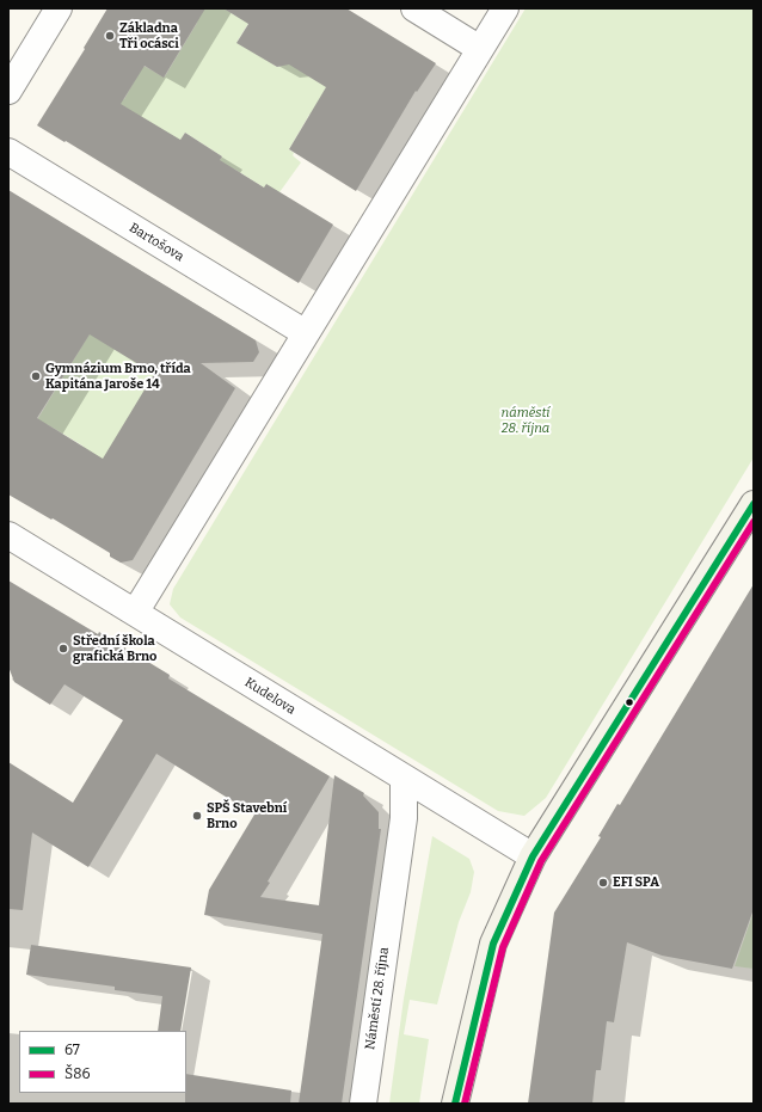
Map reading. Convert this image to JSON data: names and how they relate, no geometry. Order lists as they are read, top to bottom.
{
  "streets": {
    "street": ["Bartošova", "Kudelova", "Náměstí 28. října"]
  },
  "crossings": [
    ["Kudelova", "Náměstí 28. října"]
  ],
  "parks": ["náměstí 28. října"],
  "places": [
    "Základna Tři ocásci",
    "Gymnázium Brno, třída Kapitána Jaroše 14",
    "Střední škola grafická Brno",
    "SPŠ Stavební Brno",
    "EFI SPA"
  ],
  "lines": ["transit line 67", "transit line Š86"],
  "legend": ["67", "Š86"]
}
